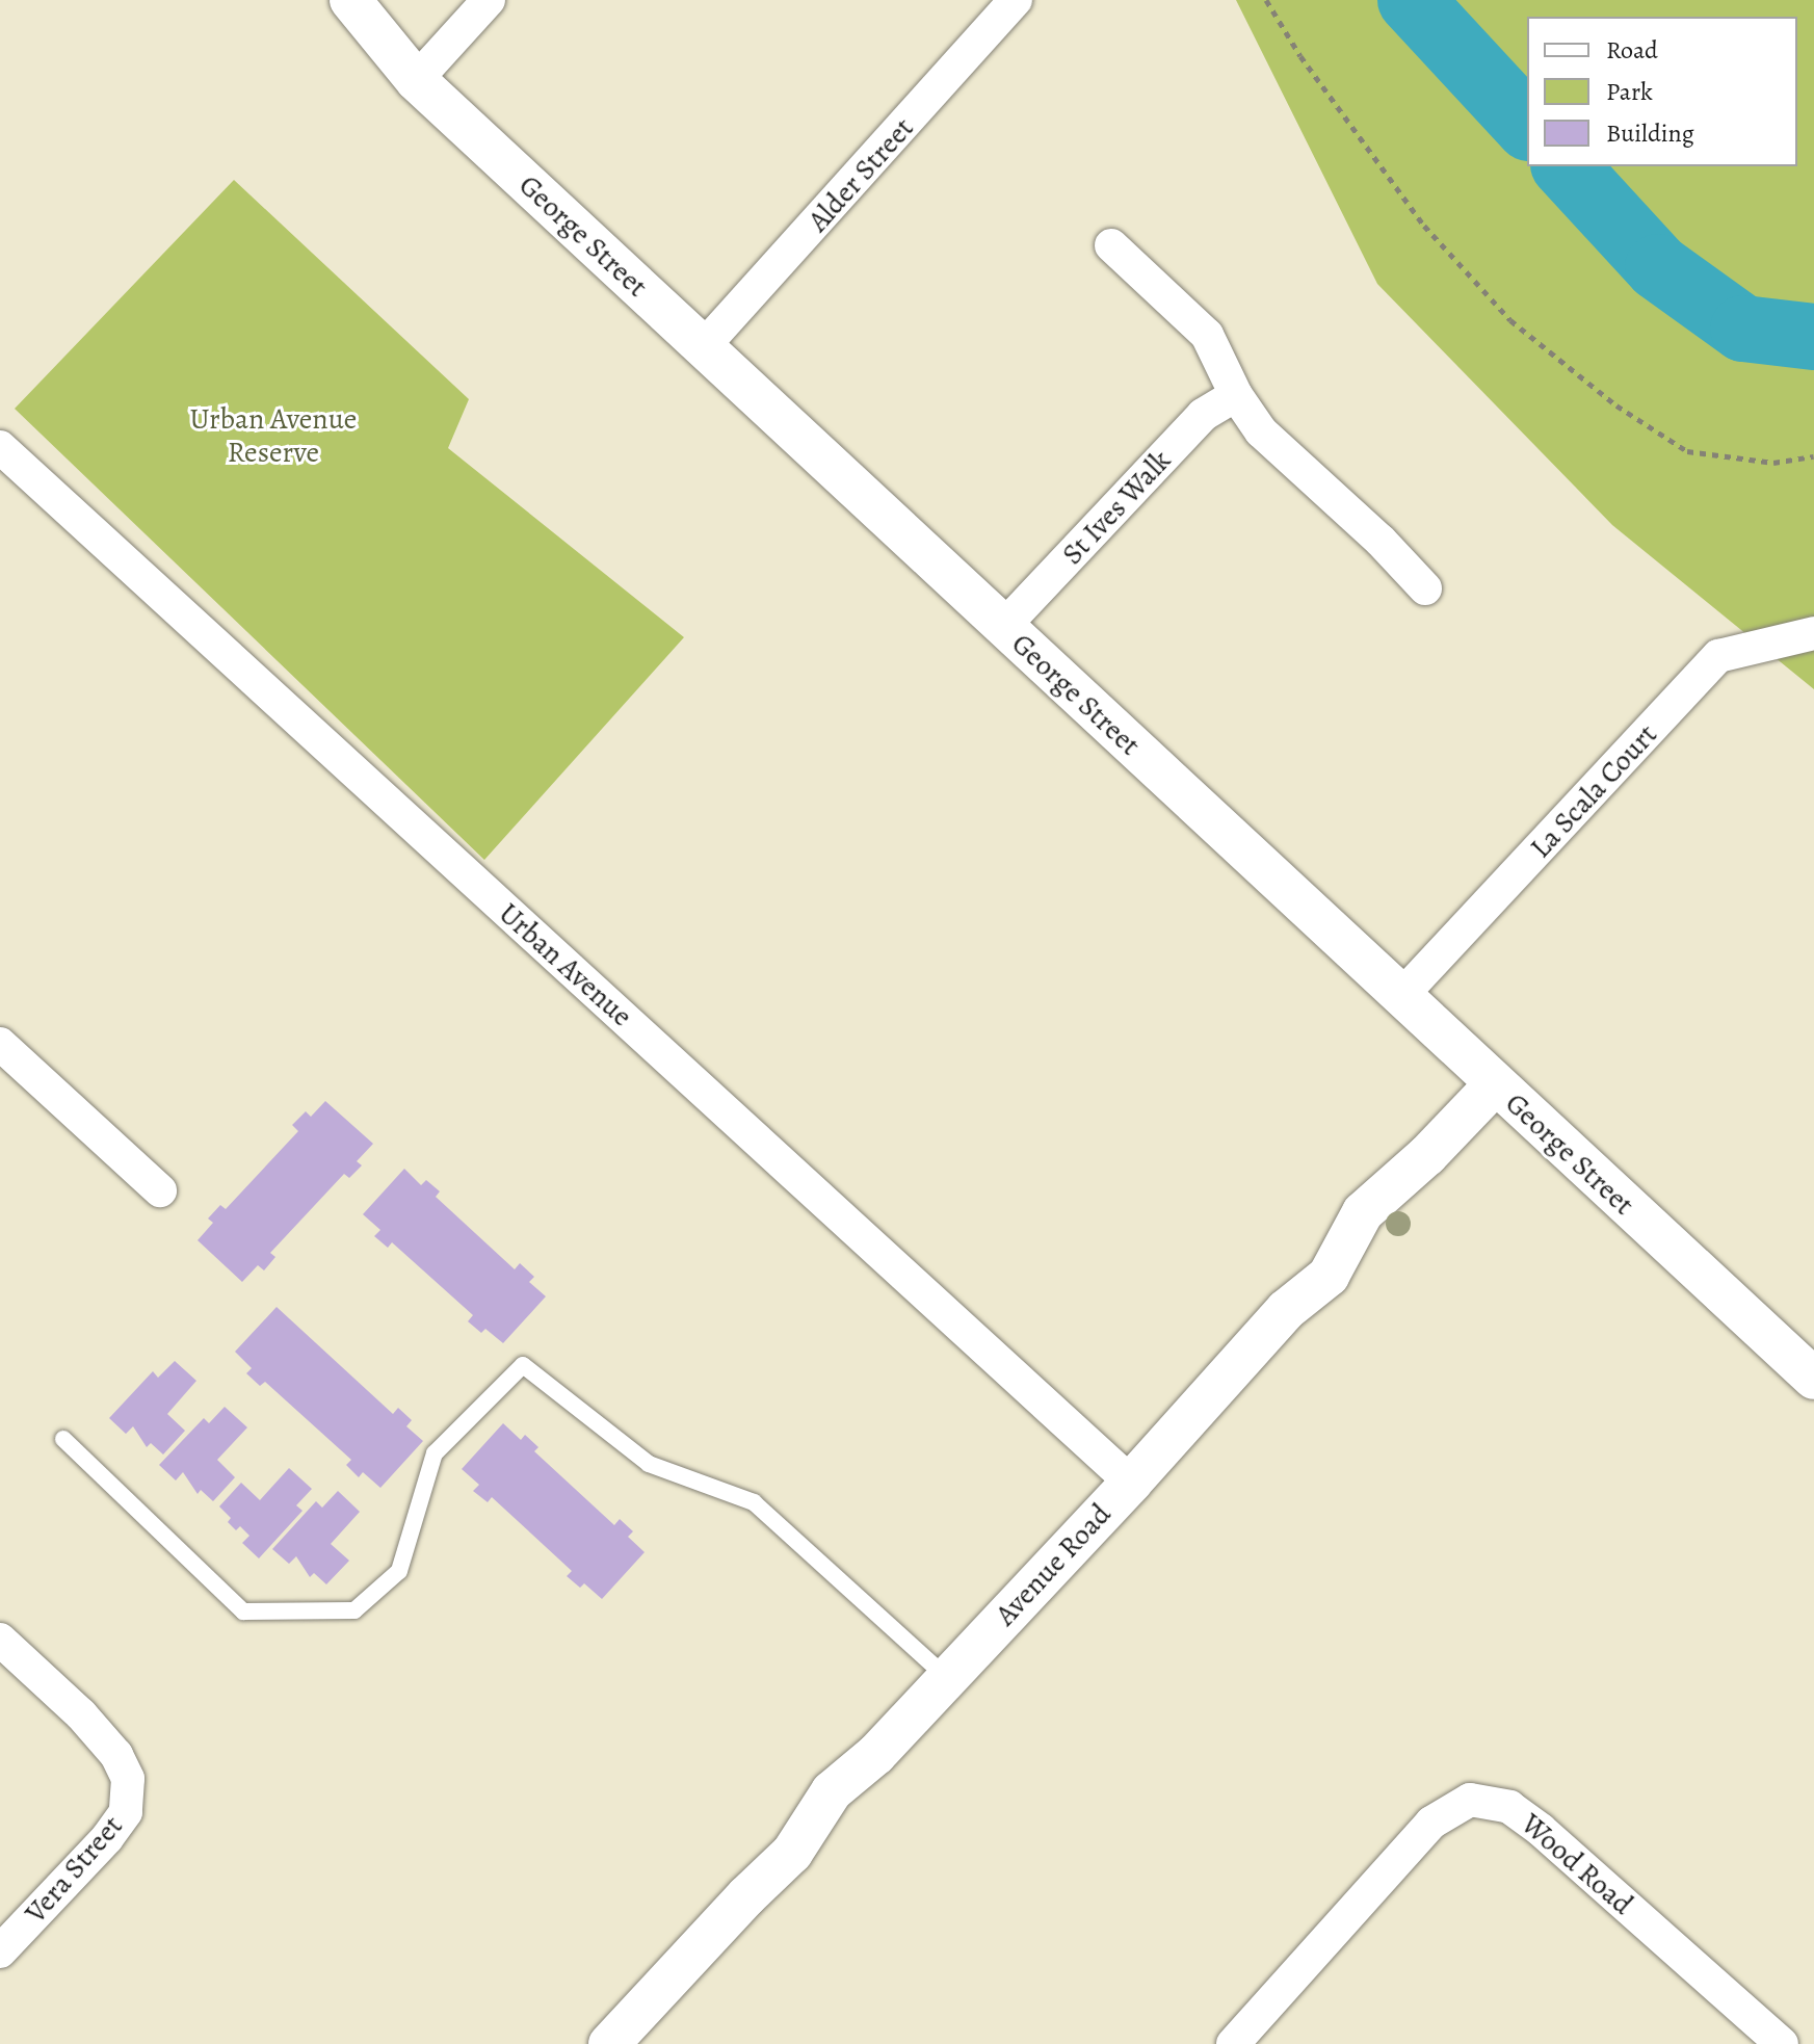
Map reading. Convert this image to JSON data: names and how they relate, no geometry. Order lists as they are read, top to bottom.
{
  "streets": {
    "street": [
      "Alder Street",
      "George Street",
      "St Ives Walk",
      "La Scala Court",
      "Urban Avenue",
      "Avenue Road",
      "Wood Road",
      "Vera Street"
    ]
  },
  "crossings": [
    ["Alder Street", "George Street"],
    ["George Street", "St Ives Walk"],
    ["George Street", "La Scala Court"],
    ["George Street", "Avenue Road"],
    ["Urban Avenue", "Avenue Road"]
  ],
  "parks": ["Urban Avenue Reserve"],
  "legend": ["Road", "Park", "Building"]
}
